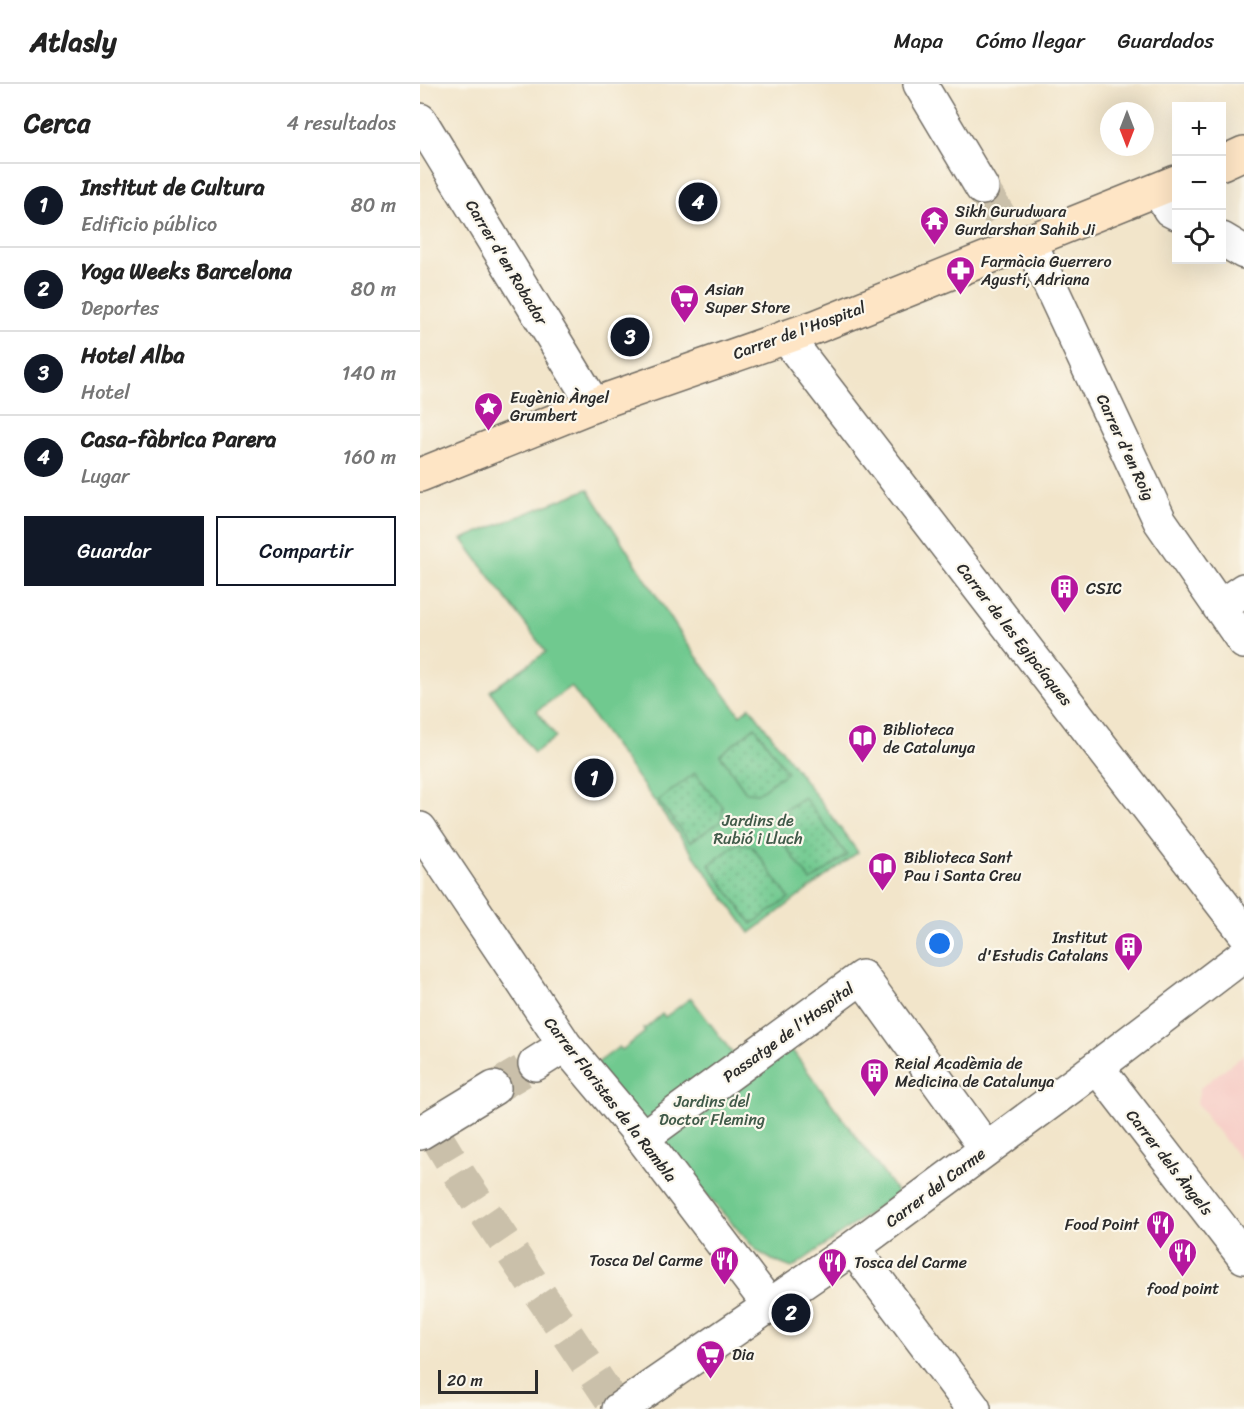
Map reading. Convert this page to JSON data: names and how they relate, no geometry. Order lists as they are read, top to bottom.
{
  "streets": {
    "street": [
      "Carrer d'en Robador",
      "Carrer de l'Hospital",
      "Carrer d'en Roig",
      "Carrer de les Egipcíaques",
      "Passatge de l'Hospital",
      "Carrer Floristes de la Rambla",
      "Carrer dels Àngels",
      "Carrer del Carme"
    ]
  },
  "crossings": [
    ["Carrer d'en Robador", "Carrer de l'Hospital"],
    ["Carrer de l'Hospital", "Carrer d'en Roig"],
    ["Carrer de l'Hospital", "Carrer de les Egipcíaques"],
    ["Passatge de l'Hospital", "Carrer Floristes de la Rambla"],
    ["Carrer Floristes de la Rambla", "Carrer del Carme"],
    ["Carrer dels Àngels", "Carrer del Carme"]
  ],
  "parks": ["Jardins de Rubió i Lluch", "Jardins del Doctor Fleming"],
  "places": {
    "temple": ["Sikh Gurudwara Gurdarshan Sahib Ji"],
    "pharmacy": ["Farmàcia Guerrero Agustí, Adriana"],
    "supermarket": ["Asian Super Store", "Dia"],
    "place": ["Eugènia Àngel Grumbert"],
    "building": ["CSIC", "Institut d'Estudis Catalans", "Reial Acadèmia de Medicina de Catalunya"],
    "library": ["Biblioteca de Catalunya", "Biblioteca Sant Pau i Santa Creu"],
    "restaurant": [
      "Food Point",
      "food point",
      "Tosca Del Carme",
      "Tosca del Carme"
    ]
  },
  "scale_bar": "20 m",
  "north": "bottom",
  "page": {
    "header": "Atlasly",
    "nav": ["Mapa", "Cómo llegar", "Guardados"],
    "heading": ["Cerca", "4 resultados"],
    "map_buttons": ["+", "−"],
    "list": [
      {
        "mark": "1",
        "name": "Institut de Cultura",
        "note": "Edificio público",
        "value": "80 m"
      },
      {
        "mark": "2",
        "name": "Yoga Weeks Barcelona",
        "note": "Deportes",
        "value": "80 m"
      },
      {
        "mark": "3",
        "name": "Hotel Alba",
        "note": "Hotel",
        "value": "140 m"
      },
      {
        "mark": "4",
        "name": "Casa-fàbrica Parera",
        "note": "Lugar",
        "value": "160 m"
      }
    ],
    "pins": [
      "4",
      "3",
      "1",
      "2"
    ],
    "buttons": ["Guardar", "Compartir"],
    "scale": "20 m"
  }
}
